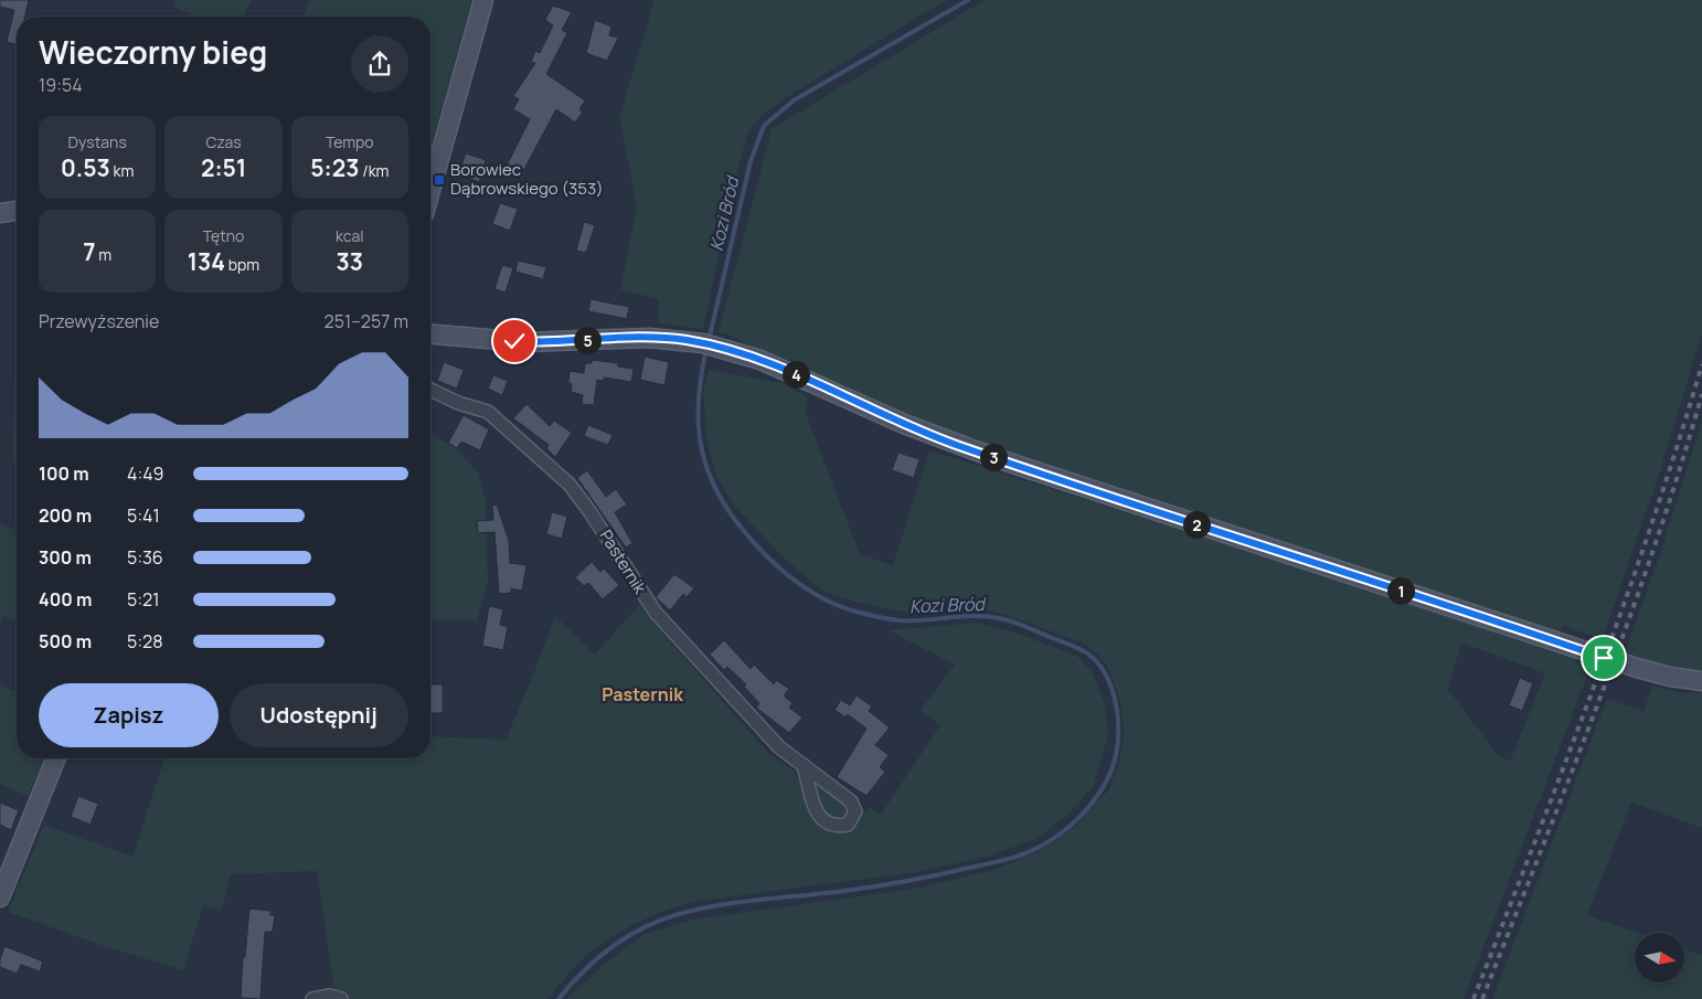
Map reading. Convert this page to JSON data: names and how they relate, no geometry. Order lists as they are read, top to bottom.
{
  "streets": {
    "street": ["Pasternik"]
  },
  "districts": ["Pasternik"],
  "water": ["Kozi Bród"],
  "places": {
    "transit": ["Borowiec Dąbrowskiego (353)"]
  },
  "north": "right",
  "page": {
    "heading": ["Wieczorny bieg", "19:54"],
    "stats": [
      ["Dystans", "0.53 km"],
      ["Czas", "2:51"],
      ["Tempo", "5:23 /km"],
      ["7 m"],
      ["Tętno", "134 bpm"],
      ["kcal", "33"]
    ],
    "chart": ["Przewyższenie", "251–257 m"],
    "pins": [
      "5",
      "4",
      "3",
      "2",
      "1"
    ],
    "list": [
      {
        "name": "100 m",
        "note": "4:49"
      },
      {
        "name": "200 m",
        "note": "5:41"
      },
      {
        "name": "300 m",
        "note": "5:36"
      },
      {
        "name": "400 m",
        "note": "5:21"
      },
      {
        "name": "500 m",
        "note": "5:28"
      }
    ],
    "buttons": ["Zapisz", "Udostępnij"]
  }
}
